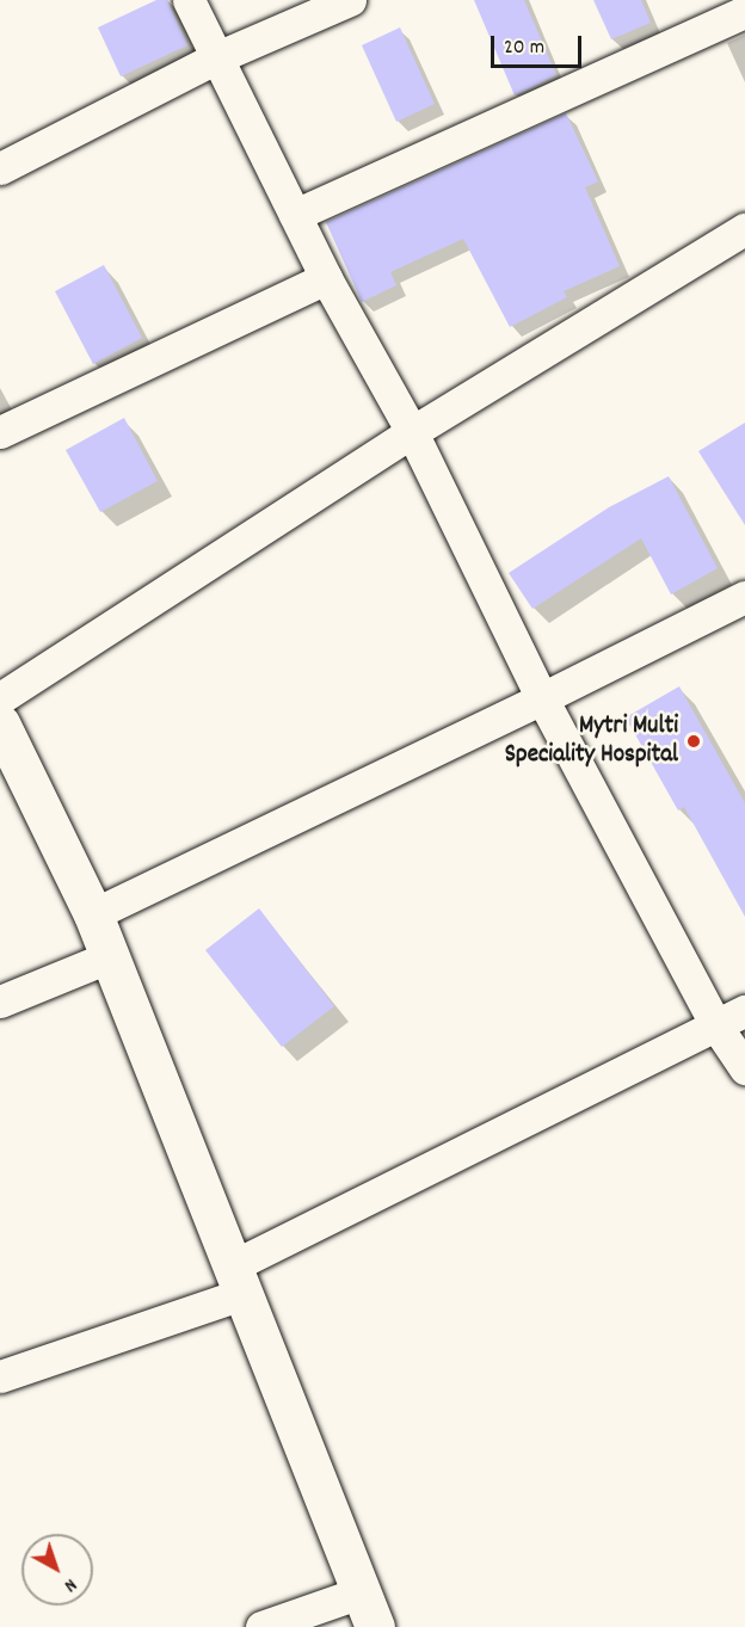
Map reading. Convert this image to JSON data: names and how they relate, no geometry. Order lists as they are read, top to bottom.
{
  "places": ["Mytri Multi Speciality Hospital"],
  "scale_bar": "20 m",
  "north": "bottom right"
}
